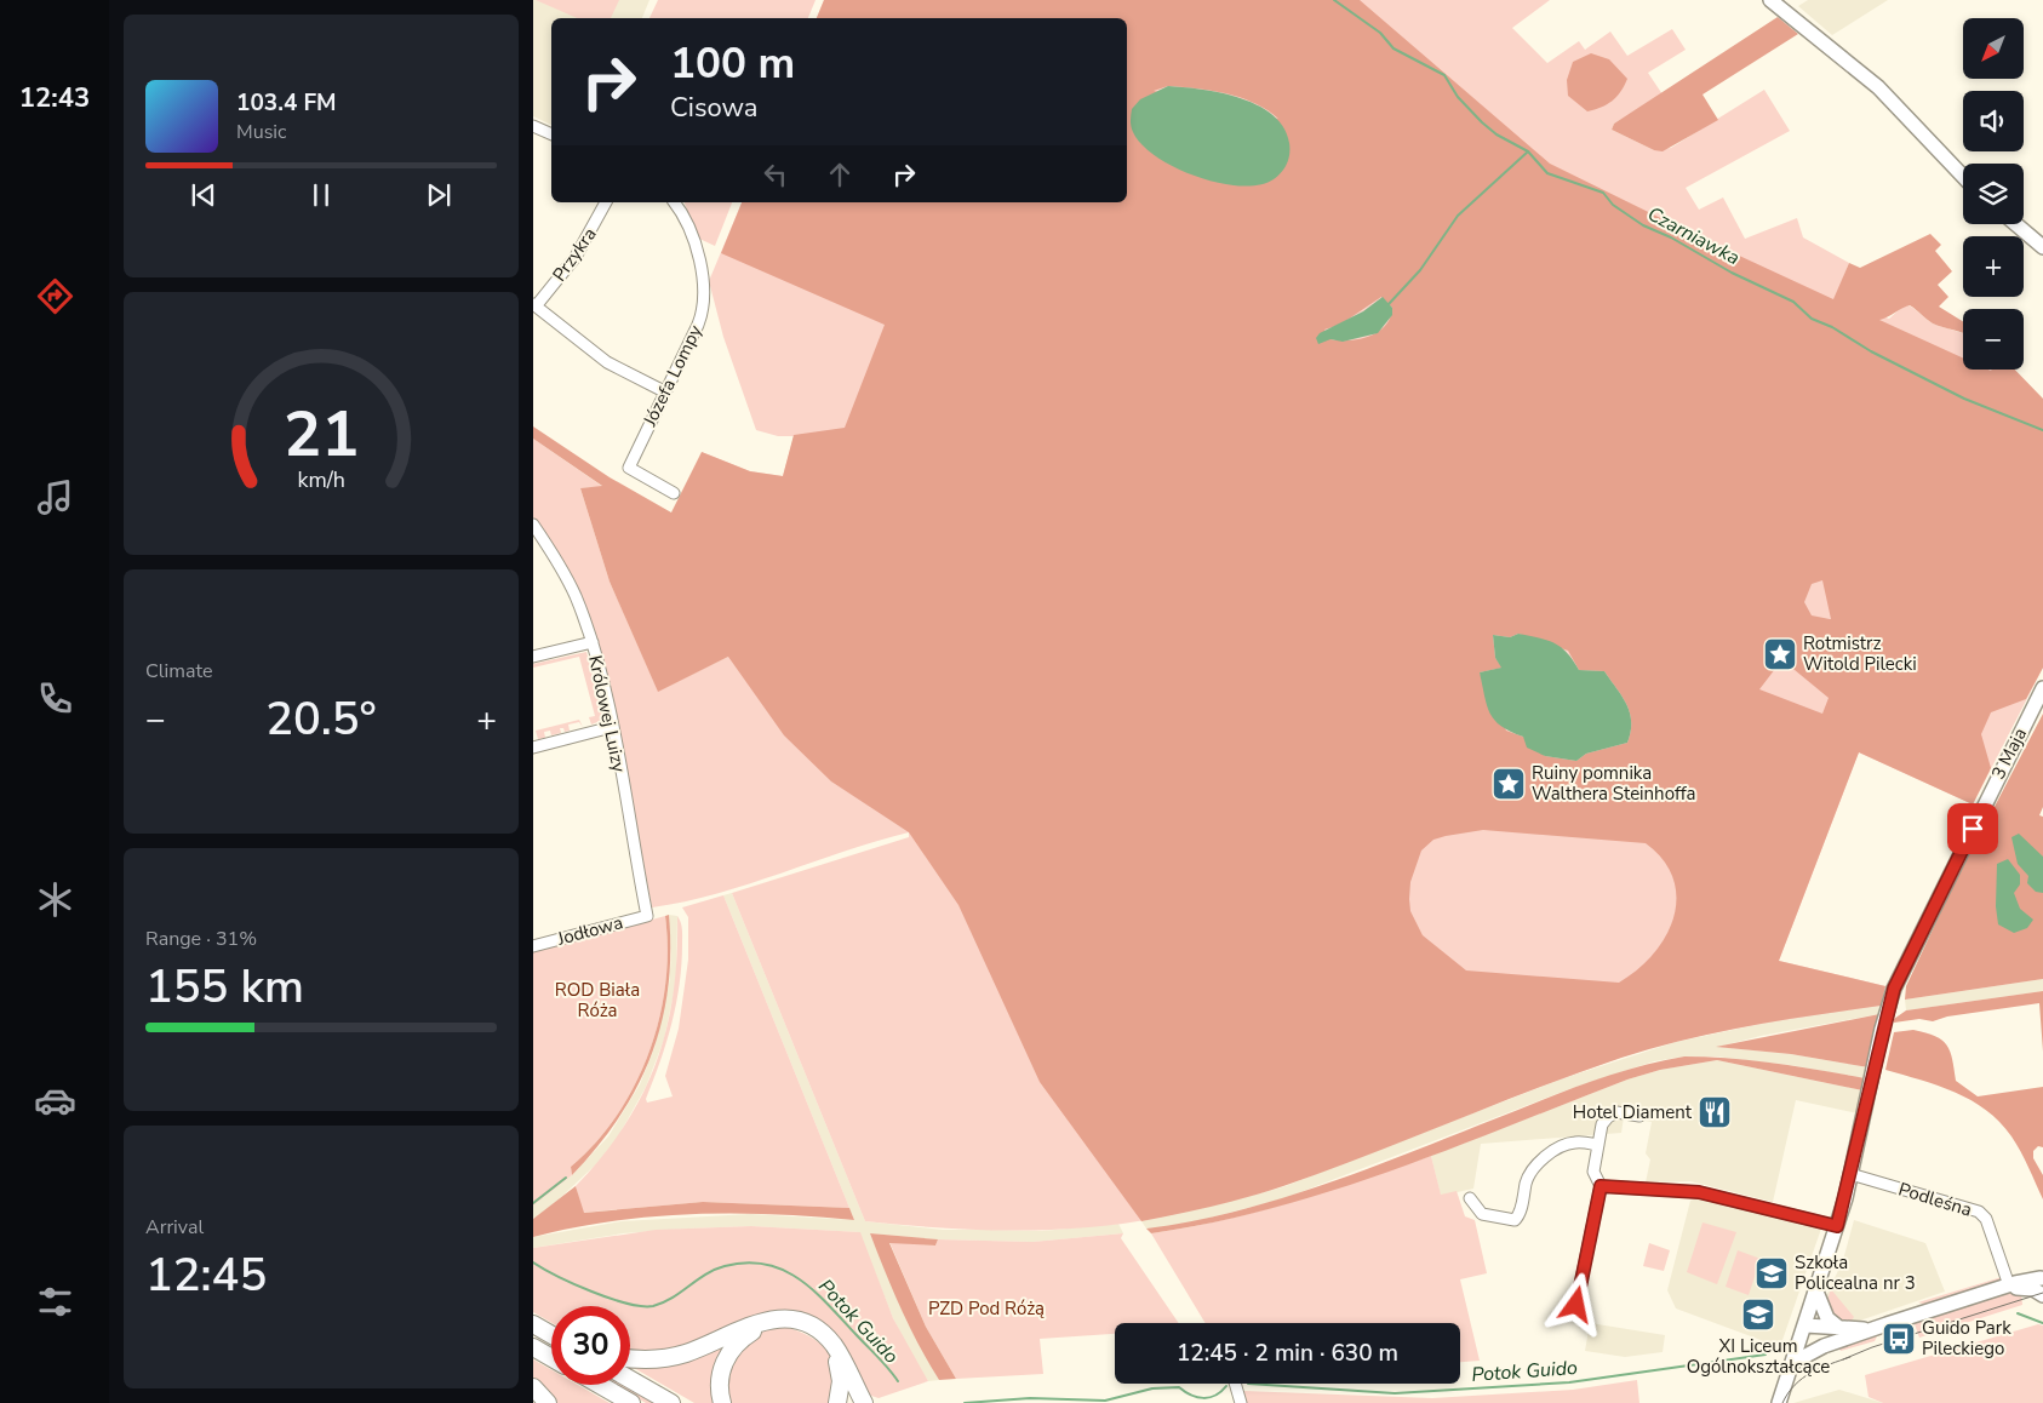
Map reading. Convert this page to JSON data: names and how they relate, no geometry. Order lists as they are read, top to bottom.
{
  "streets": {
    "main road": ["3 Maja"],
    "street": [
      "Przykra",
      "Józefa Lompy",
      "Królowej Luizy",
      "Jodłowa",
      "Podleśna"
    ]
  },
  "crossings": [
    ["Królowej Luizy", "Jodłowa"],
    ["3 Maja", "Podleśna"]
  ],
  "water": ["Czarniawka", "Potok Guido"],
  "parks": ["ROD Biała Róża", "PZD Pod Różą"],
  "places": {
    "place": ["Rotmistrz Witold Pilecki", "Ruiny pomnika Walthera Steinhoffa"],
    "restaurant": ["Hotel Diament"],
    "school or university": ["Szkoła Policealna nr 3", "XI Liceum Ogólnokształcące"],
    "bus stop": ["Guido Park Pileckiego"]
  },
  "north": "bottom left",
  "page": {
    "tabs": "12:43",
    "map_buttons": ["+", "−"],
    "turn": ["100 m", "Cisowa"],
    "song": ["103.4 FM", "Music"],
    "tile": [
      "Climate",
      ["Range · 31%", "155 km"],
      ["Arrival", "12:45"]
    ],
    "heat": ["−", "20.5°", "+"],
    "limit": "30",
    "trip": "12:45 · 2 min · 630 m",
    "gauge": ["21", "km/h"]
  }
}
